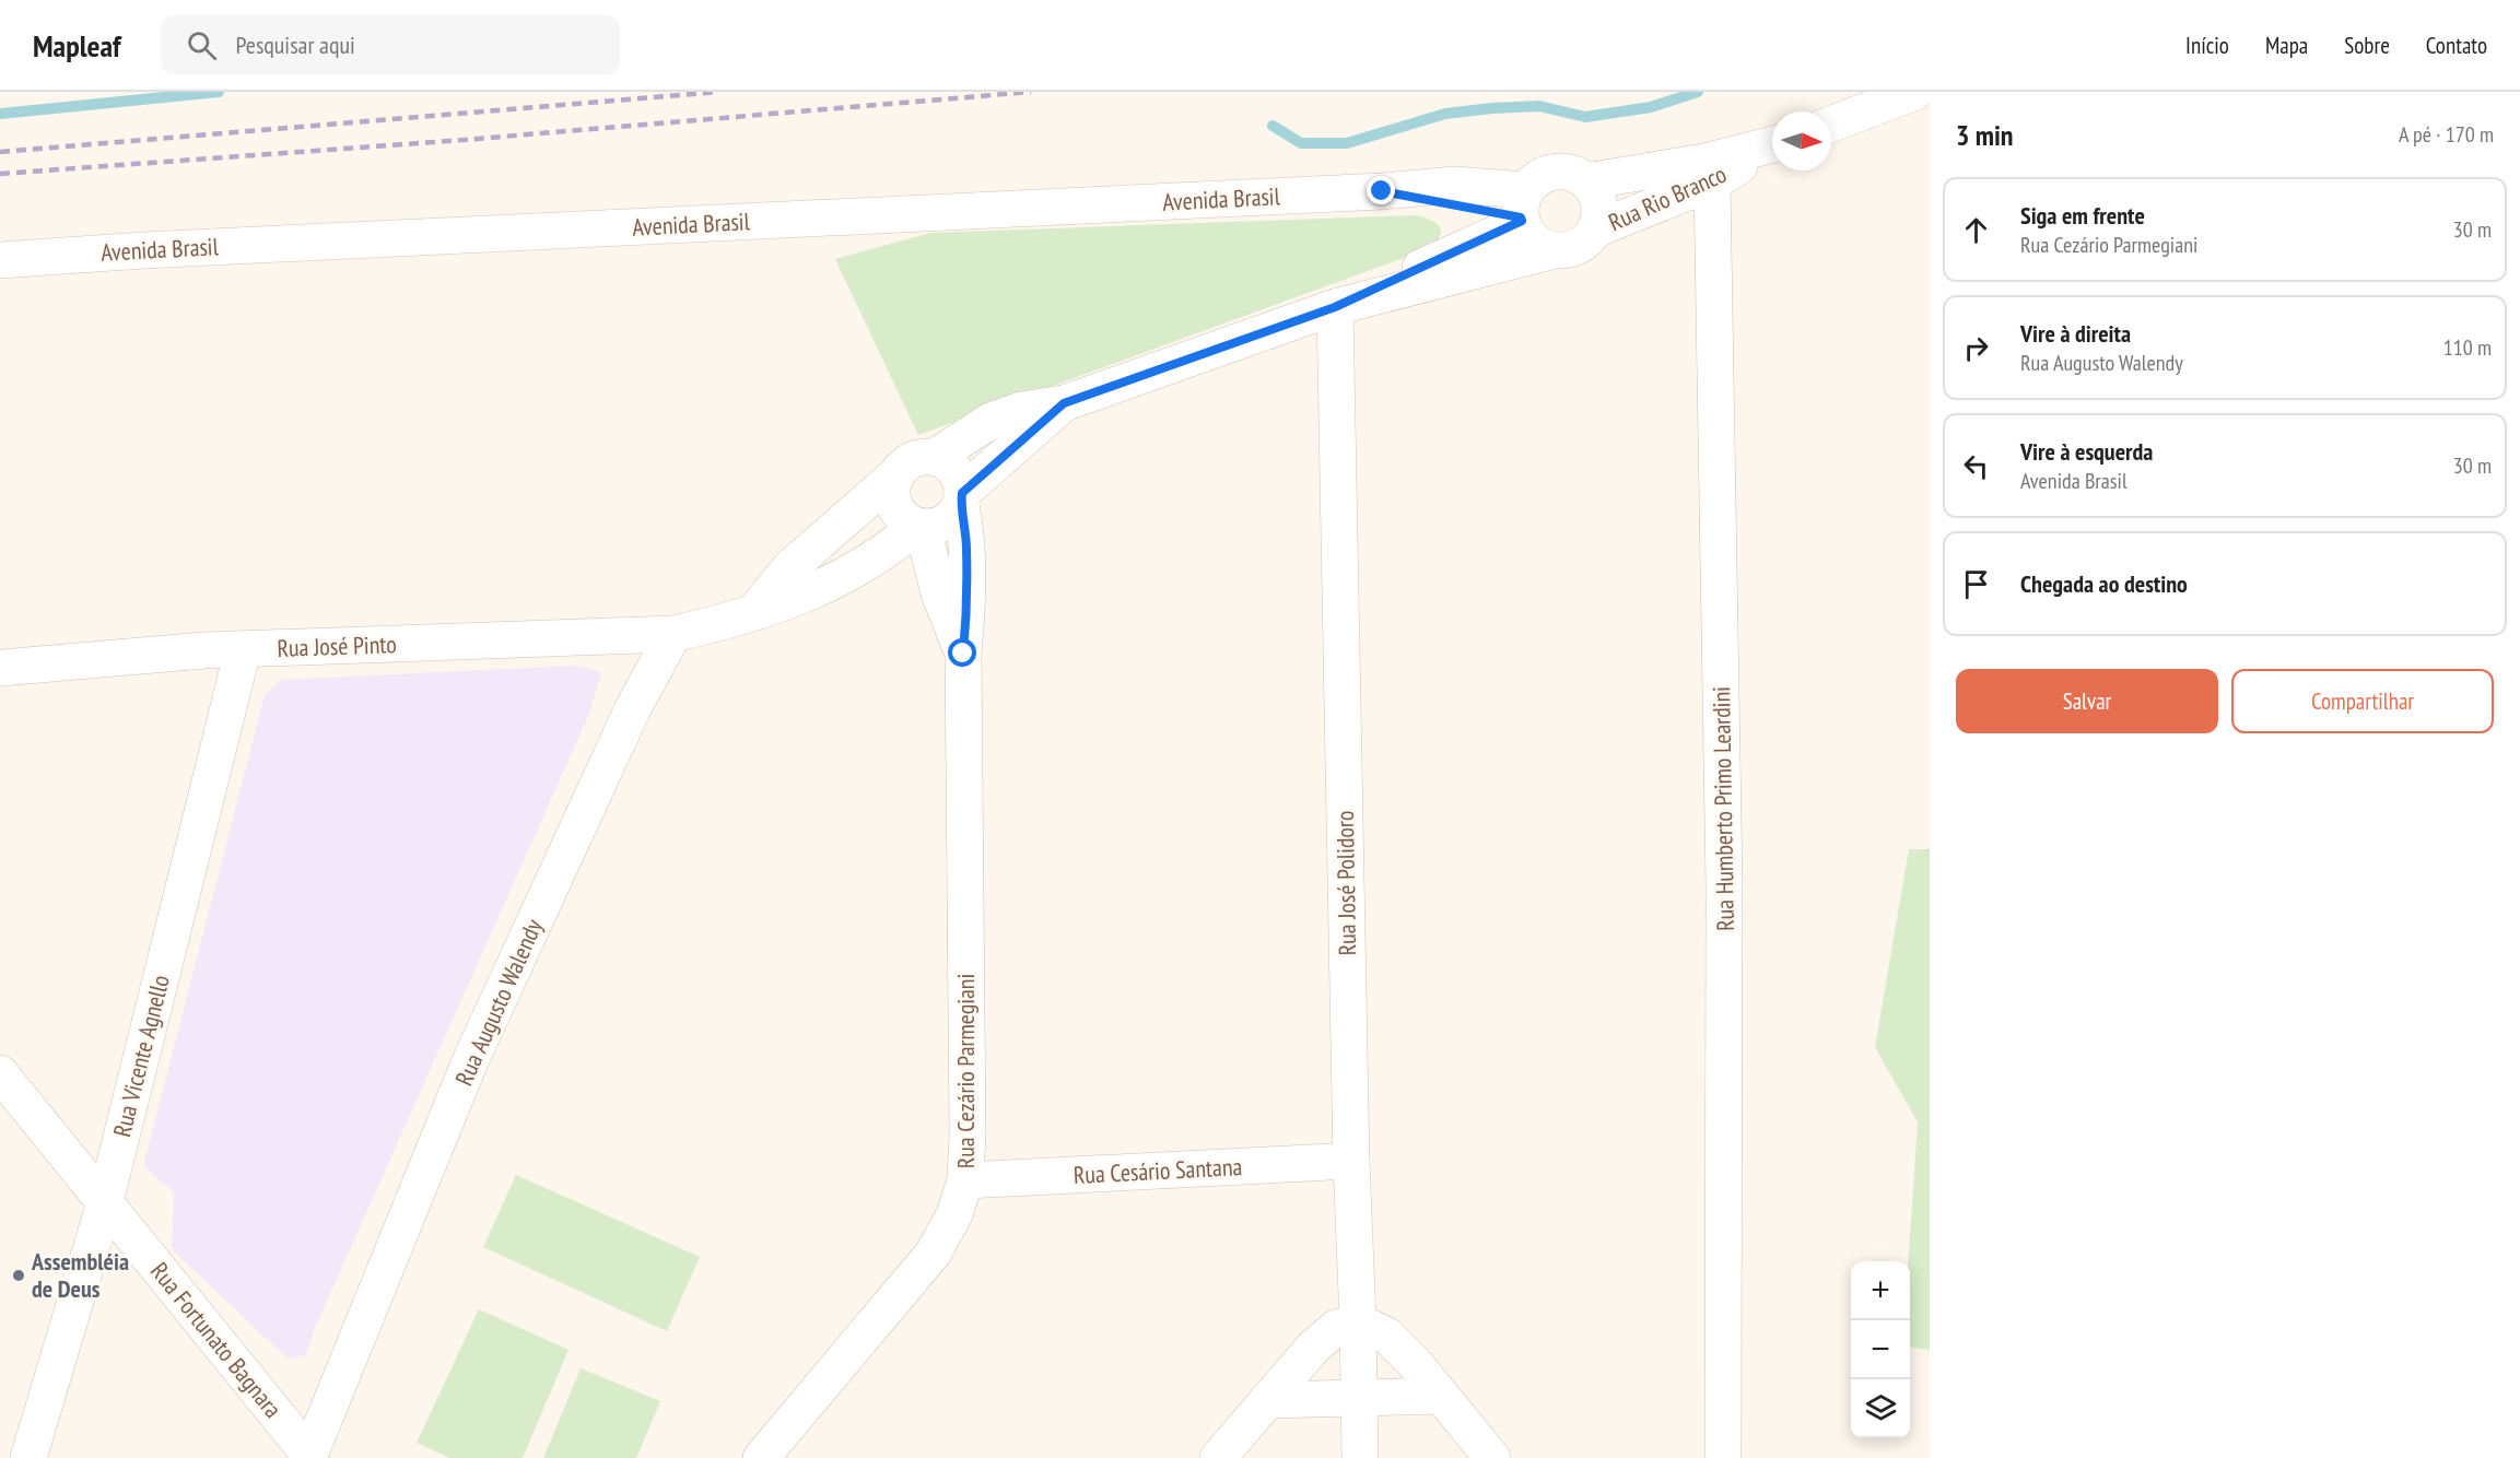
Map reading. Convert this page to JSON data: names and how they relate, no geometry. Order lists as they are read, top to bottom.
{
  "streets": {
    "street": [
      "Rua Rio Branco",
      "Avenida Brasil",
      "Rua José Pinto",
      "Rua Humberto Primo Leardini",
      "Rua José Polidoro",
      "Rua Augusto Walendy",
      "Rua Vicente Agnello",
      "Rua Cezário Parmegiani",
      "Rua Cesário Santana",
      "Rua Fortunato Bagnara"
    ]
  },
  "crossings": [
    ["Rua Rio Branco", "Avenida Brasil"],
    ["Rua Rio Branco", "Rua Humberto Primo Leardini"],
    ["Rua José Pinto", "Rua Augusto Walendy"],
    ["Rua José Pinto", "Rua Vicente Agnello"],
    ["Rua José Polidoro", "Rua Cesário Santana"],
    ["Rua Augusto Walendy", "Rua Fortunato Bagnara"],
    ["Rua Vicente Agnello", "Rua Fortunato Bagnara"],
    ["Rua Cezário Parmegiani", "Rua Cesário Santana"]
  ],
  "places": ["Assembléia de Deus"],
  "north": "right",
  "page": {
    "header": "Mapleaf",
    "search": "Pesquisar aqui",
    "nav": [
      "Início",
      "Mapa",
      "Sobre",
      "Contato"
    ],
    "heading": ["3 min", "A pé · 170 m"],
    "list": [
      ["Siga em frente", "Rua Cezário Parmegiani", "30 m"],
      ["Vire à direita", "Rua Augusto Walendy", "110 m"],
      ["Vire à esquerda", "Avenida Brasil", "30 m"],
      "Chegada ao destino"
    ],
    "buttons": ["Salvar", "Compartilhar"],
    "map_buttons": ["+", "−"]
  }
}
